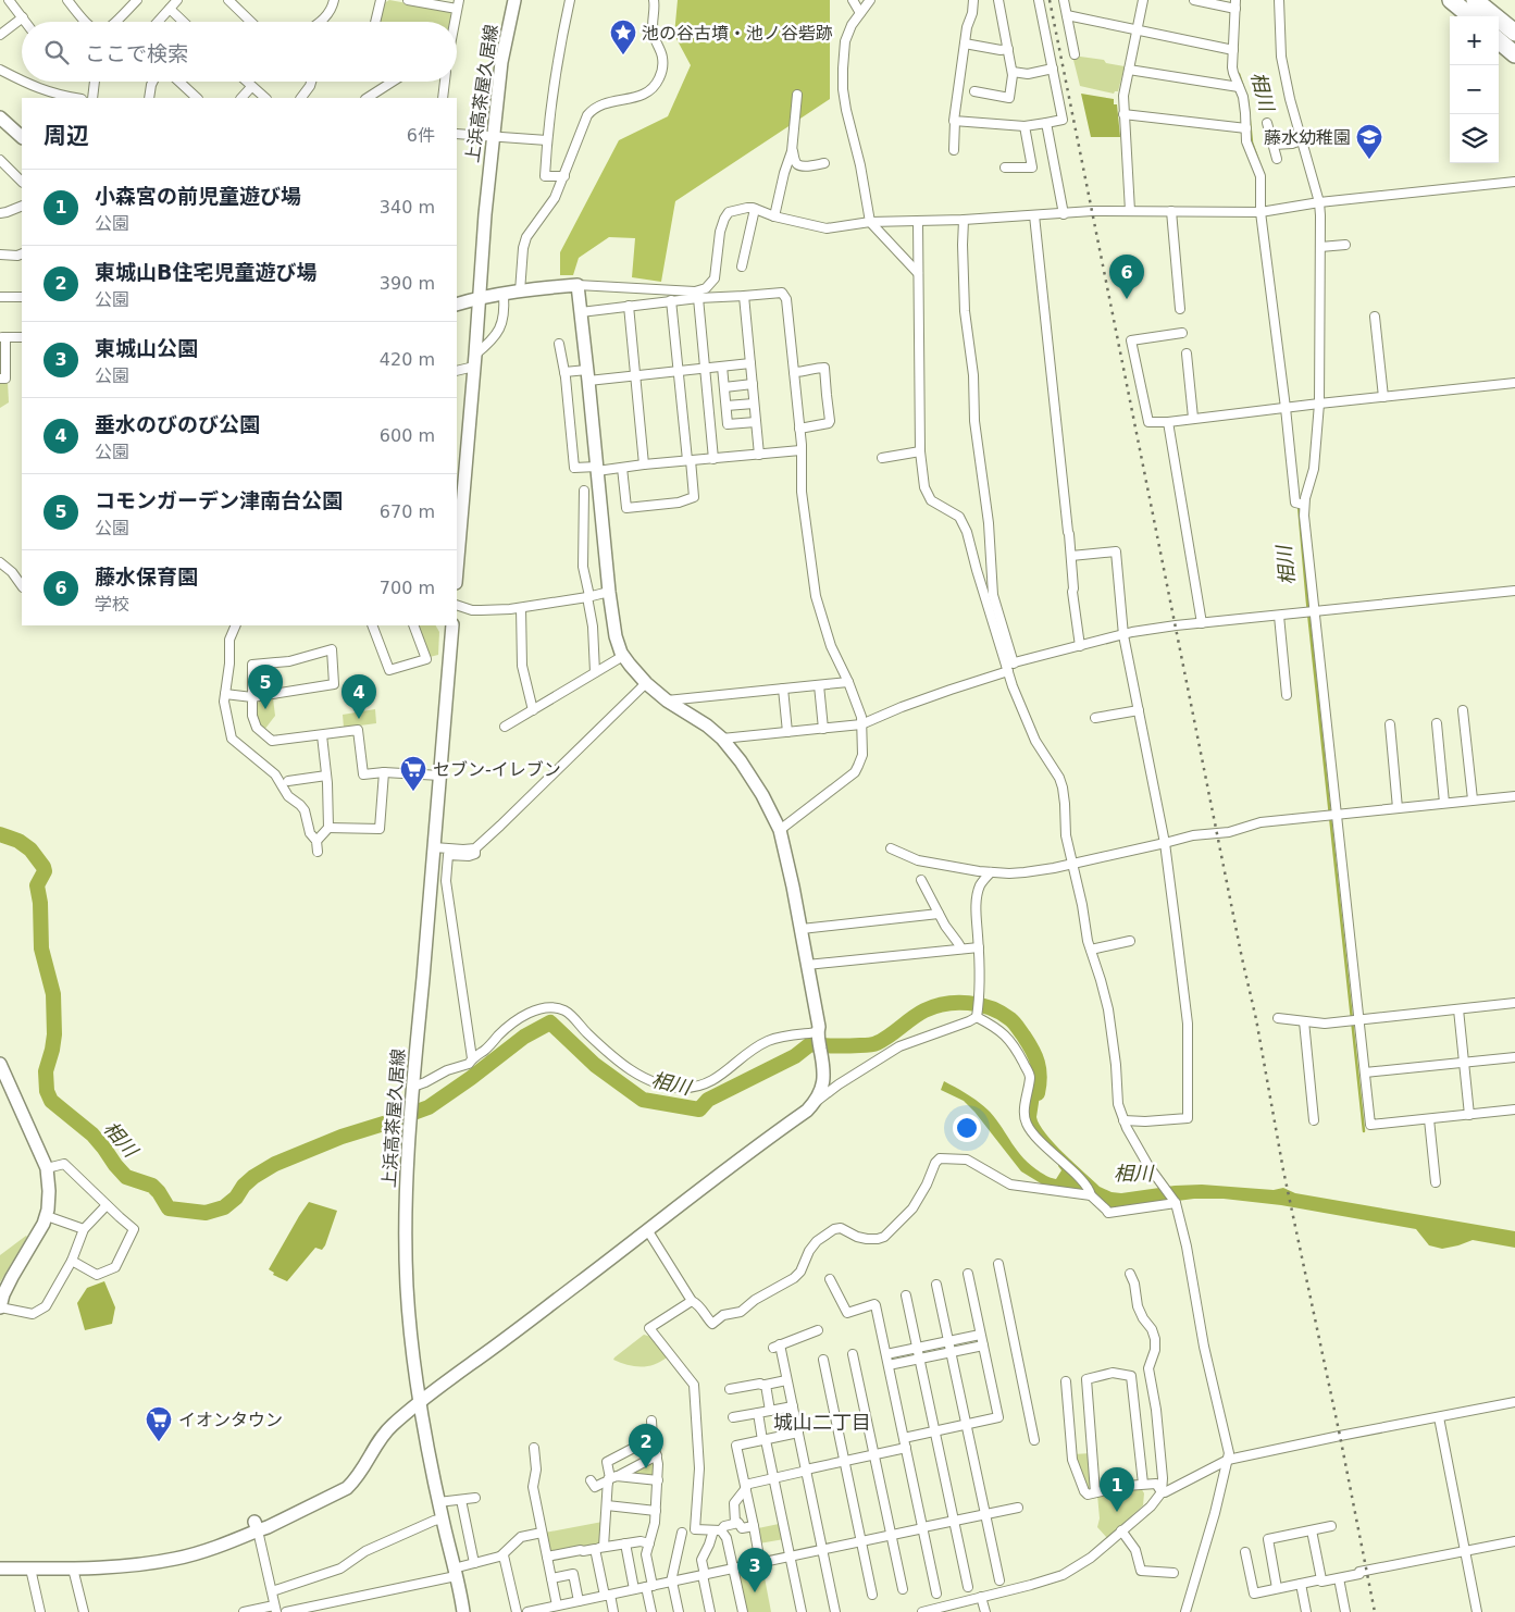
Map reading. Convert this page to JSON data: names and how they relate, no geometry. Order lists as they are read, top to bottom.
{
  "streets": {
    "street": ["上浜高茶屋久居線"]
  },
  "districts": ["城山二丁目"],
  "water": ["相川"],
  "places": {
    "place": ["池の谷古墳・池ノ谷砦跡"],
    "school or university": ["藤水幼稚園"],
    "supermarket": ["セブン-イレブン", "イオンタウン"]
  },
  "page": {
    "map_buttons": ["+", "−"],
    "search": "ここで検索",
    "heading": ["周辺", "6件"],
    "list": [
      {
        "mark": "1",
        "name": "小森宮の前児童遊び場",
        "note": "公園",
        "value": "340 m"
      },
      {
        "mark": "2",
        "name": "東城山B住宅児童遊び場",
        "note": "公園",
        "value": "390 m"
      },
      {
        "mark": "3",
        "name": "東城山公園",
        "note": "公園",
        "value": "420 m"
      },
      {
        "mark": "4",
        "name": "垂水のびのび公園",
        "note": "公園",
        "value": "600 m"
      },
      {
        "mark": "5",
        "name": "コモンガーデン津南台公園",
        "note": "公園",
        "value": "670 m"
      },
      {
        "mark": "6",
        "name": "藤水保育園",
        "note": "学校",
        "value": "700 m"
      }
    ],
    "pins": [
      "6",
      "5",
      "4",
      "2",
      "1",
      "3"
    ]
  }
}
